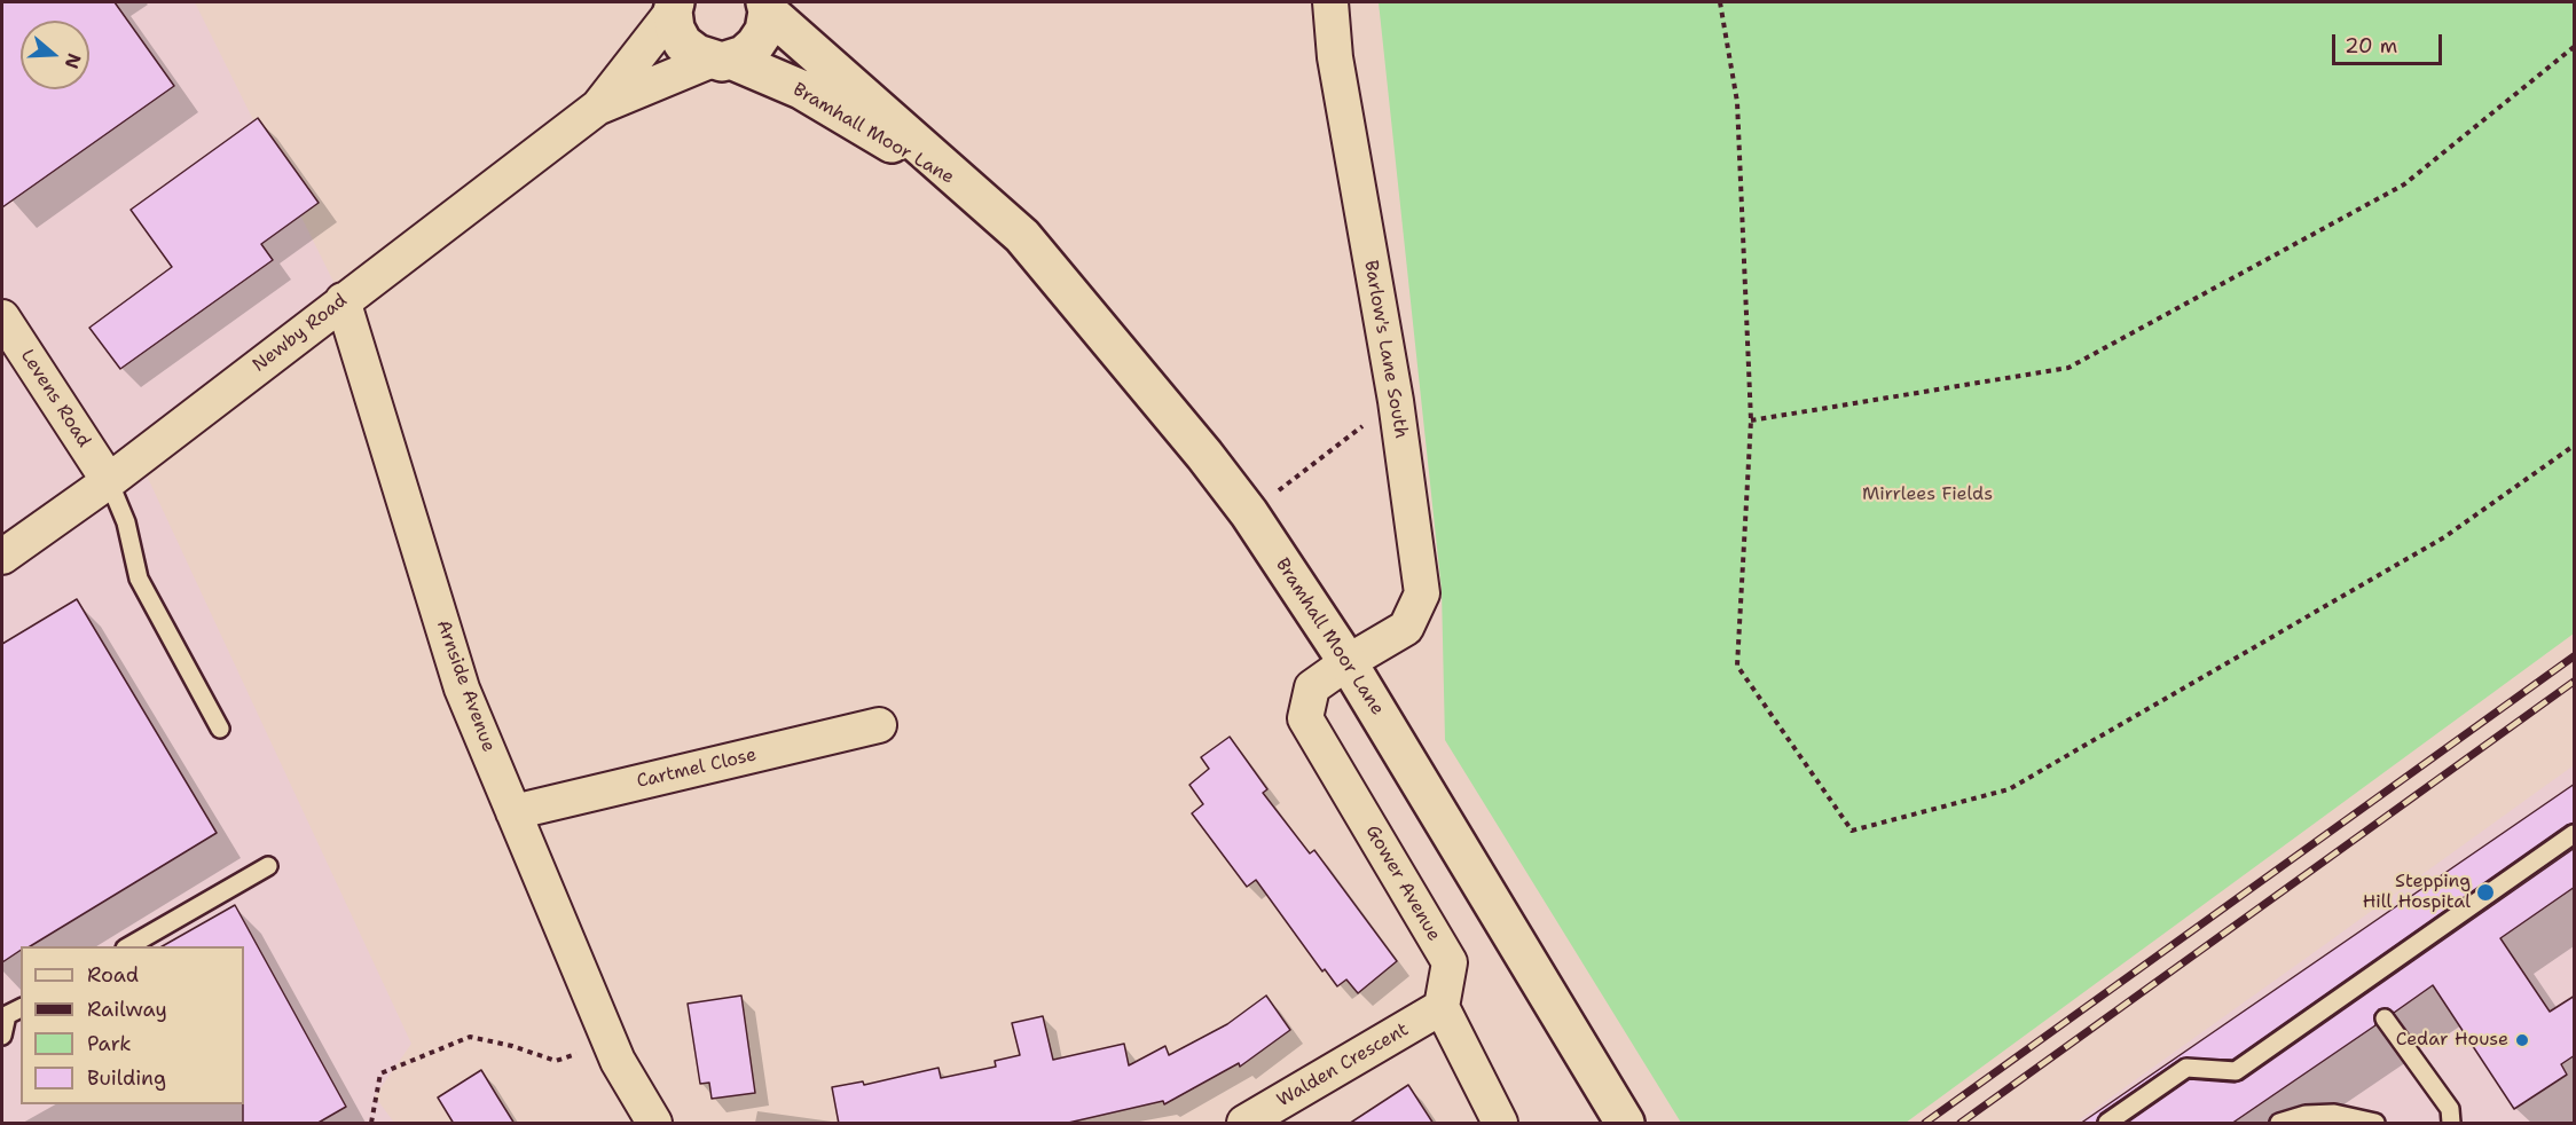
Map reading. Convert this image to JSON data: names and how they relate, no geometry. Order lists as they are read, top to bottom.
{
  "streets": {
    "street": [
      "Bramhall Moor Lane",
      "Newby Road",
      "Barlow's Lane South",
      "Levens Road",
      "Arnside Avenue",
      "Cartmel Close",
      "Gower Avenue",
      "Walden Crescent"
    ]
  },
  "crossings": [
    ["Bramhall Moor Lane", "Newby Road"],
    ["Bramhall Moor Lane", "Barlow's Lane South"],
    ["Bramhall Moor Lane", "Gower Avenue"],
    ["Newby Road", "Levens Road"],
    ["Newby Road", "Arnside Avenue"],
    ["Barlow's Lane South", "Gower Avenue"],
    ["Arnside Avenue", "Cartmel Close"],
    ["Gower Avenue", "Walden Crescent"]
  ],
  "parks": ["Mirrlees Fields"],
  "places": ["Stepping Hill Hospital", "Cedar House"],
  "legend": [
    "Road",
    "Railway",
    "Park",
    "Building"
  ],
  "scale_bar": "20 m",
  "north": "right"
}
